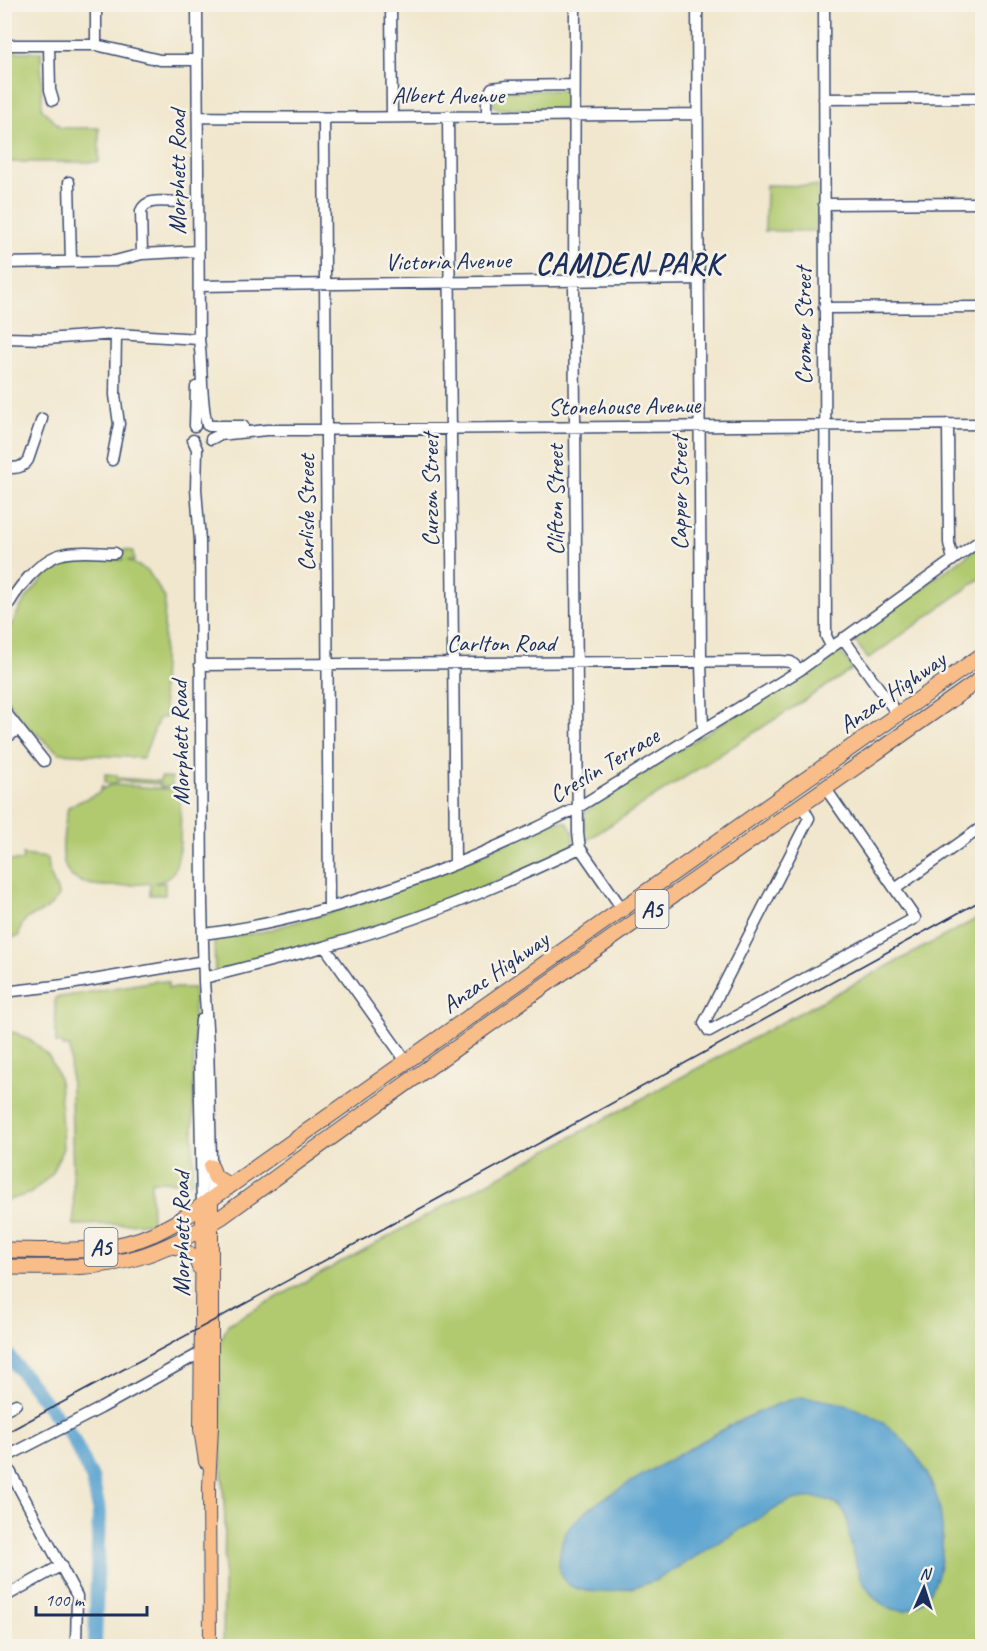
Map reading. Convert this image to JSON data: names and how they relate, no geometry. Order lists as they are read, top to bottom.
{
  "streets": {
    "highway": ["Anzac Highway", "A5"],
    "main road": ["Morphett Road"],
    "street": [
      "Albert Avenue",
      "Victoria Avenue",
      "Cromer Street",
      "Stonehouse Avenue",
      "Curzon Street",
      "Capper Street",
      "Clifton Street",
      "Carlisle Street",
      "Carlton Road",
      "Creslin Terrace"
    ]
  },
  "crossings": [
    ["Albert Avenue", "Morphett Road"],
    ["Albert Avenue", "Curzon Street"],
    ["Albert Avenue", "Capper Street"],
    ["Albert Avenue", "Clifton Street"],
    ["Albert Avenue", "Carlisle Street"],
    ["Morphett Road", "Victoria Avenue"],
    ["Morphett Road", "Stonehouse Avenue"],
    ["Morphett Road", "Carlton Road"],
    ["Morphett Road", "Anzac Highway"],
    ["Morphett Road", "Creslin Terrace"],
    ["Victoria Avenue", "Curzon Street"],
    ["Victoria Avenue", "Capper Street"],
    ["Victoria Avenue", "Clifton Street"],
    ["Victoria Avenue", "Carlisle Street"],
    ["Cromer Street", "Stonehouse Avenue"],
    ["Cromer Street", "Creslin Terrace"],
    ["Stonehouse Avenue", "Curzon Street"],
    ["Stonehouse Avenue", "Capper Street"],
    ["Stonehouse Avenue", "Clifton Street"],
    ["Stonehouse Avenue", "Carlisle Street"],
    ["Curzon Street", "Carlton Road"],
    ["Curzon Street", "Creslin Terrace"],
    ["Capper Street", "Carlton Road"],
    ["Capper Street", "Creslin Terrace"],
    ["Clifton Street", "Carlton Road"],
    ["Clifton Street", "Anzac Highway"],
    ["Clifton Street", "Creslin Terrace"],
    ["Carlisle Street", "Carlton Road"],
    ["Carlisle Street", "Creslin Terrace"],
    ["Carlton Road", "Creslin Terrace"]
  ],
  "districts": ["CAMDEN PARK"],
  "scale_bar": "100 m",
  "north": "top"
}
